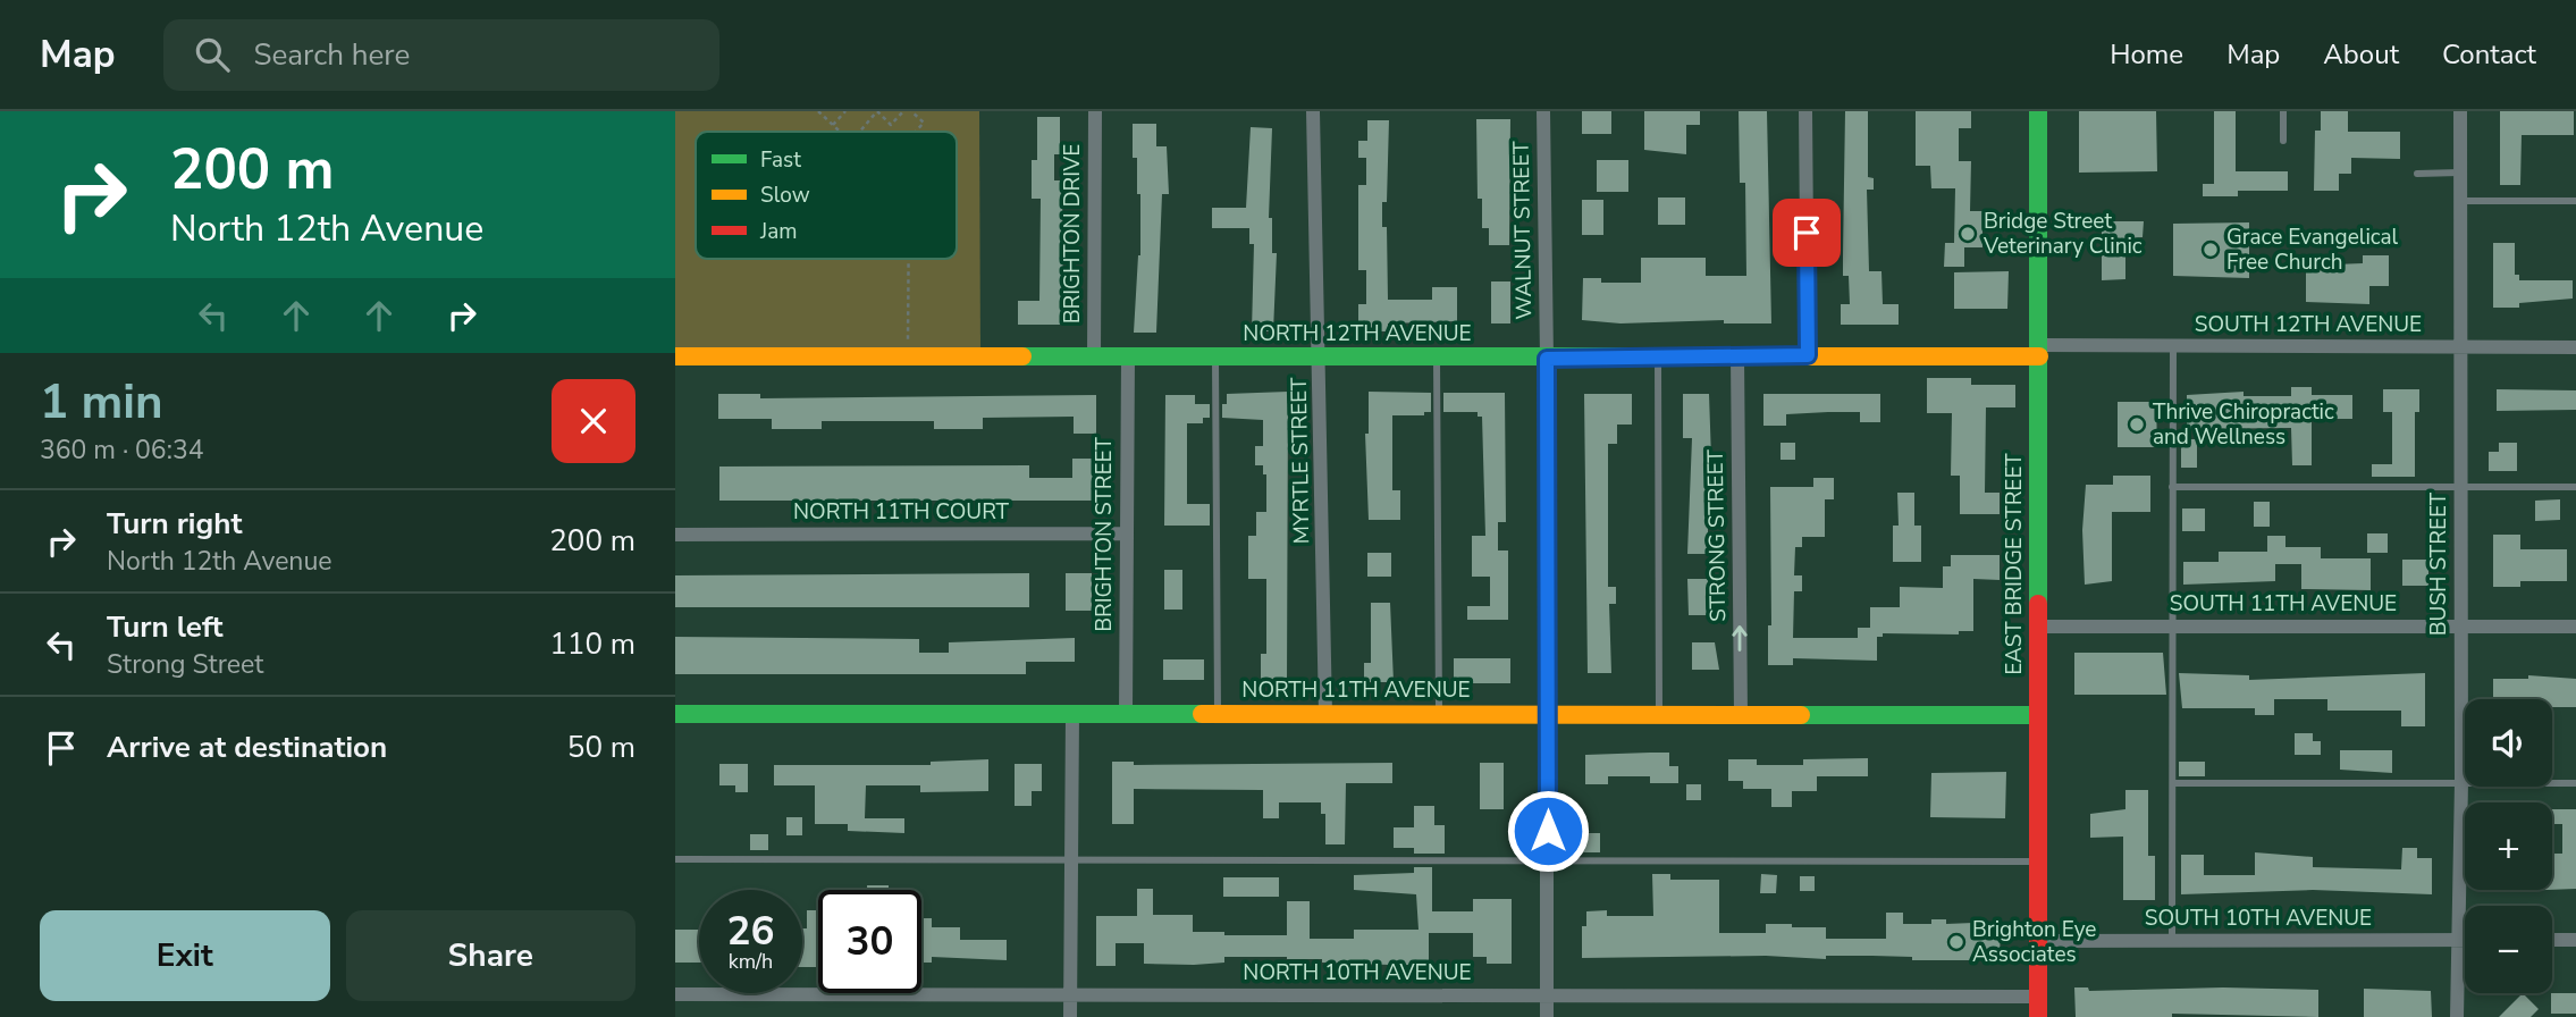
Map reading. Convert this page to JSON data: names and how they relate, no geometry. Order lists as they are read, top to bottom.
{
  "streets": {
    "street": [
      "WALNUT STREET",
      "BRIGHTON DRIVE",
      "SOUTH 12TH AVENUE",
      "NORTH 12TH AVENUE",
      "MYRTLE STREET",
      "NORTH 11TH COURT",
      "BRIGHTON STREET",
      "STRONG STREET",
      "EAST BRIDGE STREET",
      "BUSH STREET",
      "SOUTH 11TH AVENUE",
      "NORTH 11TH AVENUE",
      "SOUTH 10TH AVENUE",
      "NORTH 10TH AVENUE"
    ]
  },
  "crossings": [
    ["WALNUT STREET", "NORTH 12TH AVENUE"],
    ["WALNUT STREET", "NORTH 11TH AVENUE"],
    ["WALNUT STREET", "NORTH 10TH AVENUE"],
    ["BRIGHTON DRIVE", "NORTH 12TH AVENUE"],
    ["SOUTH 12TH AVENUE", "NORTH 12TH AVENUE"],
    ["SOUTH 12TH AVENUE", "EAST BRIDGE STREET"],
    ["SOUTH 12TH AVENUE", "BUSH STREET"],
    ["NORTH 12TH AVENUE", "MYRTLE STREET"],
    ["NORTH 12TH AVENUE", "BRIGHTON STREET"],
    ["NORTH 12TH AVENUE", "STRONG STREET"],
    ["NORTH 12TH AVENUE", "EAST BRIDGE STREET"],
    ["MYRTLE STREET", "NORTH 11TH AVENUE"],
    ["NORTH 11TH COURT", "BRIGHTON STREET"],
    ["BRIGHTON STREET", "NORTH 11TH AVENUE"],
    ["STRONG STREET", "NORTH 11TH AVENUE"],
    ["EAST BRIDGE STREET", "SOUTH 11TH AVENUE"],
    ["EAST BRIDGE STREET", "NORTH 11TH AVENUE"],
    ["EAST BRIDGE STREET", "SOUTH 10TH AVENUE"],
    ["EAST BRIDGE STREET", "NORTH 10TH AVENUE"],
    ["BUSH STREET", "SOUTH 11TH AVENUE"],
    ["BUSH STREET", "SOUTH 10TH AVENUE"]
  ],
  "one_way": ["STRONG STREET"],
  "places": [
    "Bridge Street Veterinary Clinic",
    "Grace Evangelical Free Church",
    "Thrive Chiropractic and Wellness",
    "Brighton Eye Associates"
  ],
  "legend": ["Fast", "Slow", "Jam"],
  "page": {
    "header": "Map",
    "search": "Search here",
    "nav": [
      "Home",
      "Map",
      "About",
      "Contact"
    ],
    "turn": ["200 m", "North 12th Avenue"],
    "heading": ["1 min", "360 m · 06:34"],
    "list": [
      {
        "name": "Turn right",
        "note": "North 12th Avenue",
        "value": "200 m"
      },
      {
        "name": "Turn left",
        "note": "Strong Street",
        "value": "110 m"
      },
      {
        "name": "Arrive at destination",
        "value": "50 m"
      }
    ],
    "map_buttons": ["+", "−"],
    "speed": "26 km/h",
    "limit": "30",
    "buttons": ["Exit", "Share"]
  }
}
